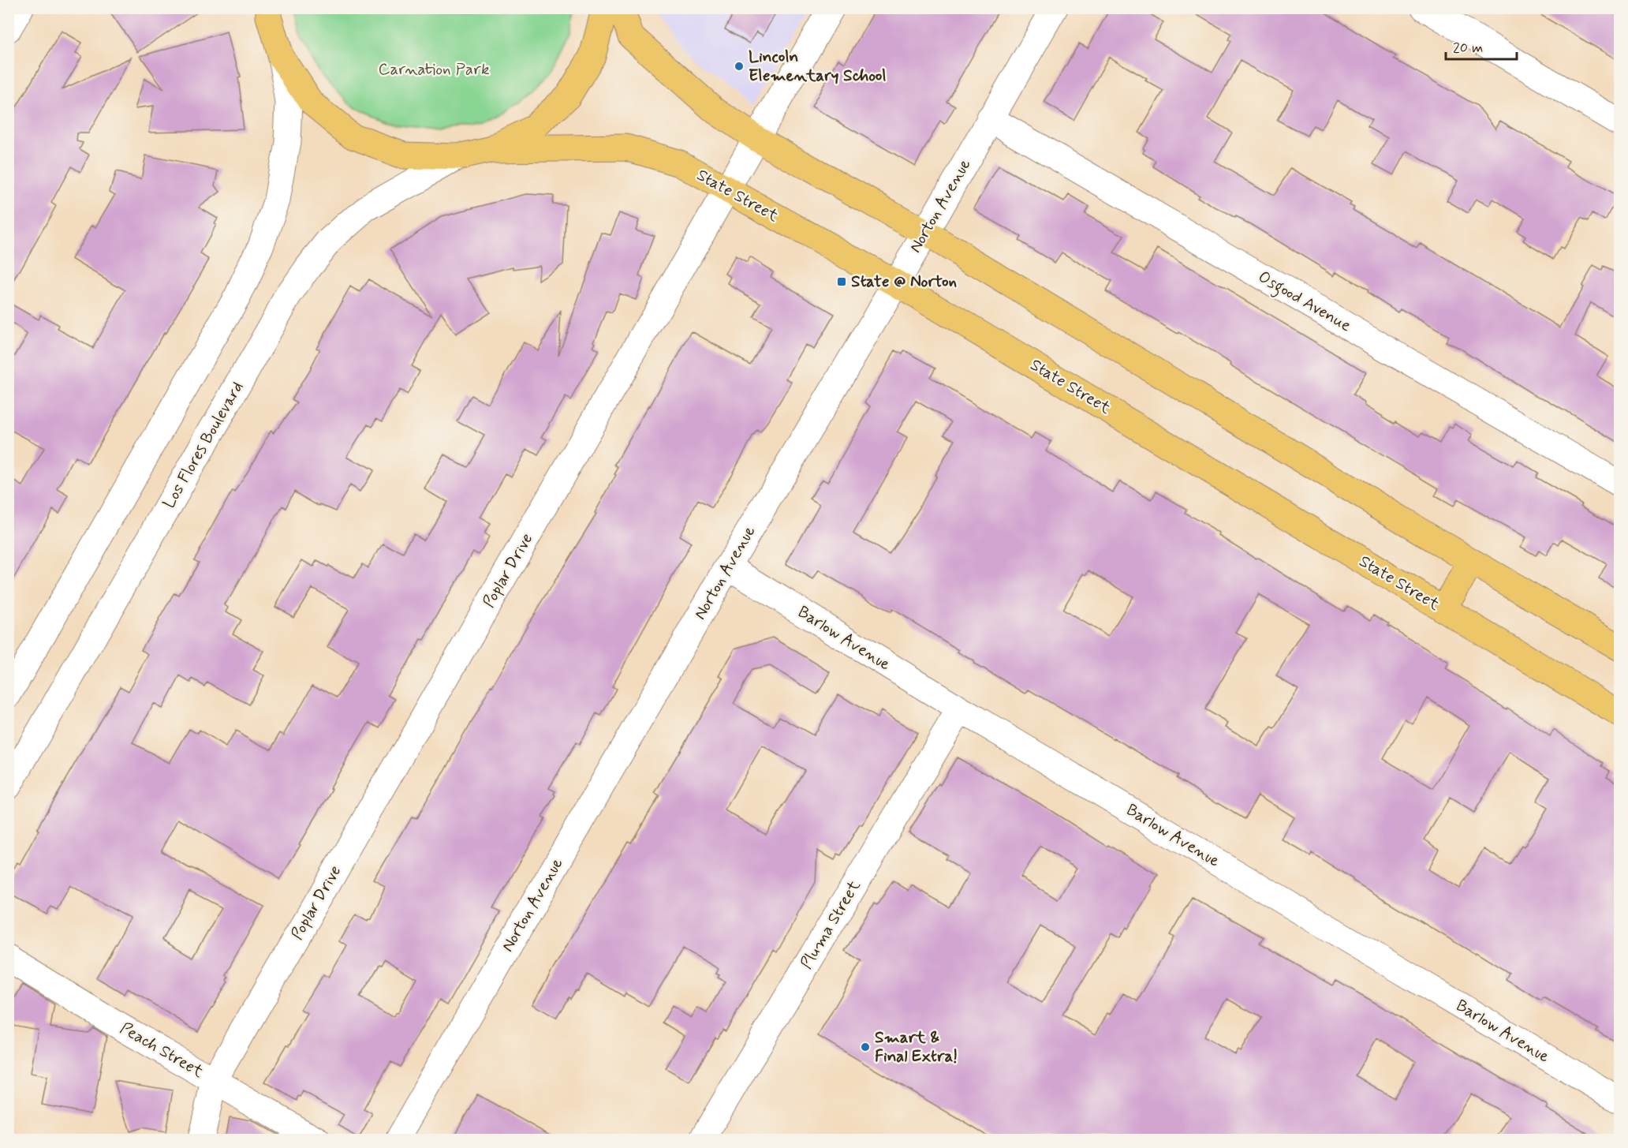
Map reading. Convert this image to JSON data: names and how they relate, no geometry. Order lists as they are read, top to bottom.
{
  "streets": {
    "main road": ["State Street"],
    "street": [
      "Norton Avenue",
      "Osgood Avenue",
      "Los Flores Boulevard",
      "Poplar Drive",
      "Barlow Avenue",
      "Pluma Street",
      "Peach Street"
    ]
  },
  "crossings": [
    ["State Street", "Norton Avenue"],
    ["State Street", "Poplar Drive"],
    ["Norton Avenue", "Osgood Avenue"],
    ["Norton Avenue", "Barlow Avenue"],
    ["Poplar Drive", "Peach Street"],
    ["Barlow Avenue", "Pluma Street"]
  ],
  "parks": ["Carnation Park"],
  "places": {
    "other": ["Lincoln Elementary School", "Smart & Final Extra!"],
    "transit": ["State @ Norton"]
  },
  "scale_bar": "20 m"
}
